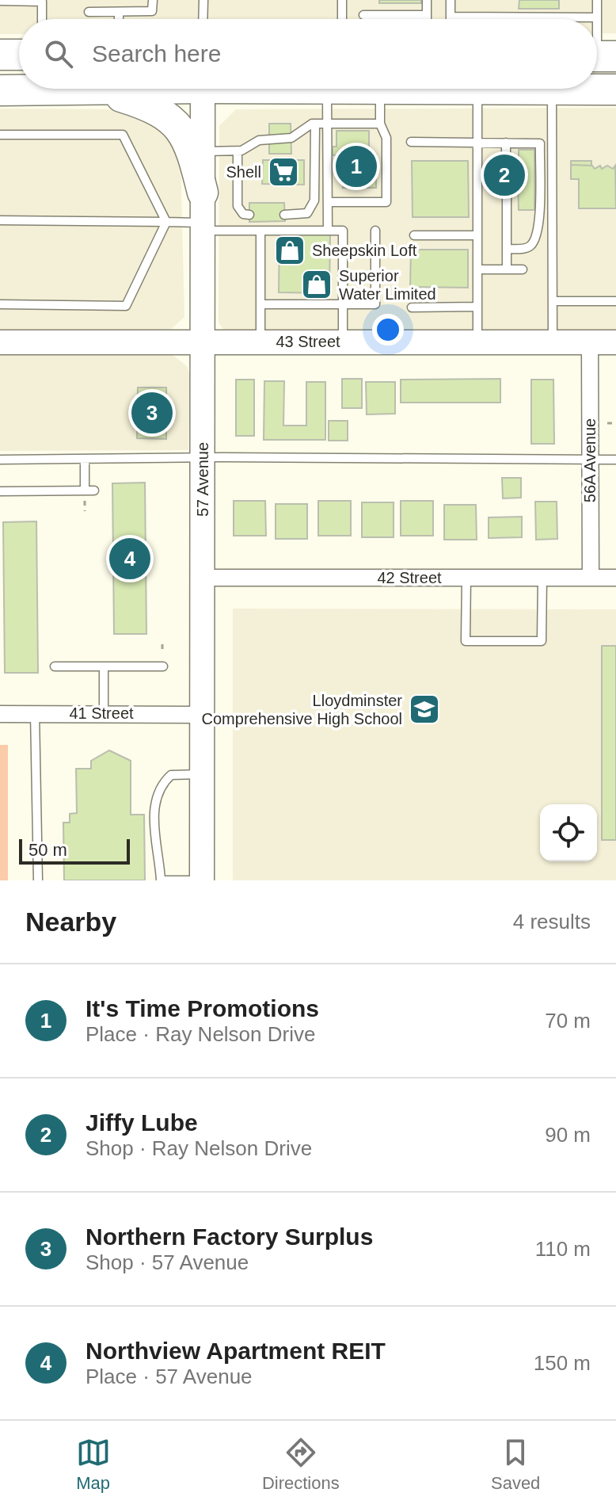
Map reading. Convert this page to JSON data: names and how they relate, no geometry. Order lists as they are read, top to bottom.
{
  "streets": {
    "street": [
      "43 Street",
      "56A Avenue",
      "57 Avenue",
      "42 Street",
      "41 Street"
    ]
  },
  "crossings": [
    ["43 Street", "56A Avenue"],
    ["43 Street", "57 Avenue"],
    ["56A Avenue", "42 Street"],
    ["57 Avenue", "42 Street"],
    ["57 Avenue", "41 Street"]
  ],
  "places": {
    "supermarket": ["Shell"],
    "shop": ["Sheepskin Loft", "Superior Water Limited"],
    "school or university": ["Lloydminster Comprehensive High School"]
  },
  "scale_bar": "50 m",
  "page": {
    "search": "Search here",
    "pins": [
      "1",
      "2",
      "3",
      "4"
    ],
    "scale": "50 m",
    "heading": ["Nearby", "4 results"],
    "list": [
      {
        "mark": "1",
        "name": "It's Time Promotions",
        "note": "Place · Ray Nelson Drive",
        "value": "70 m"
      },
      {
        "mark": "2",
        "name": "Jiffy Lube",
        "note": "Shop · Ray Nelson Drive",
        "value": "90 m"
      },
      {
        "mark": "3",
        "name": "Northern Factory Surplus",
        "note": "Shop · 57 Avenue",
        "value": "110 m"
      },
      {
        "mark": "4",
        "name": "Northview Apartment REIT",
        "note": "Place · 57 Avenue",
        "value": "150 m"
      }
    ],
    "nav": ["Map", "Directions", "Saved"]
  }
}
